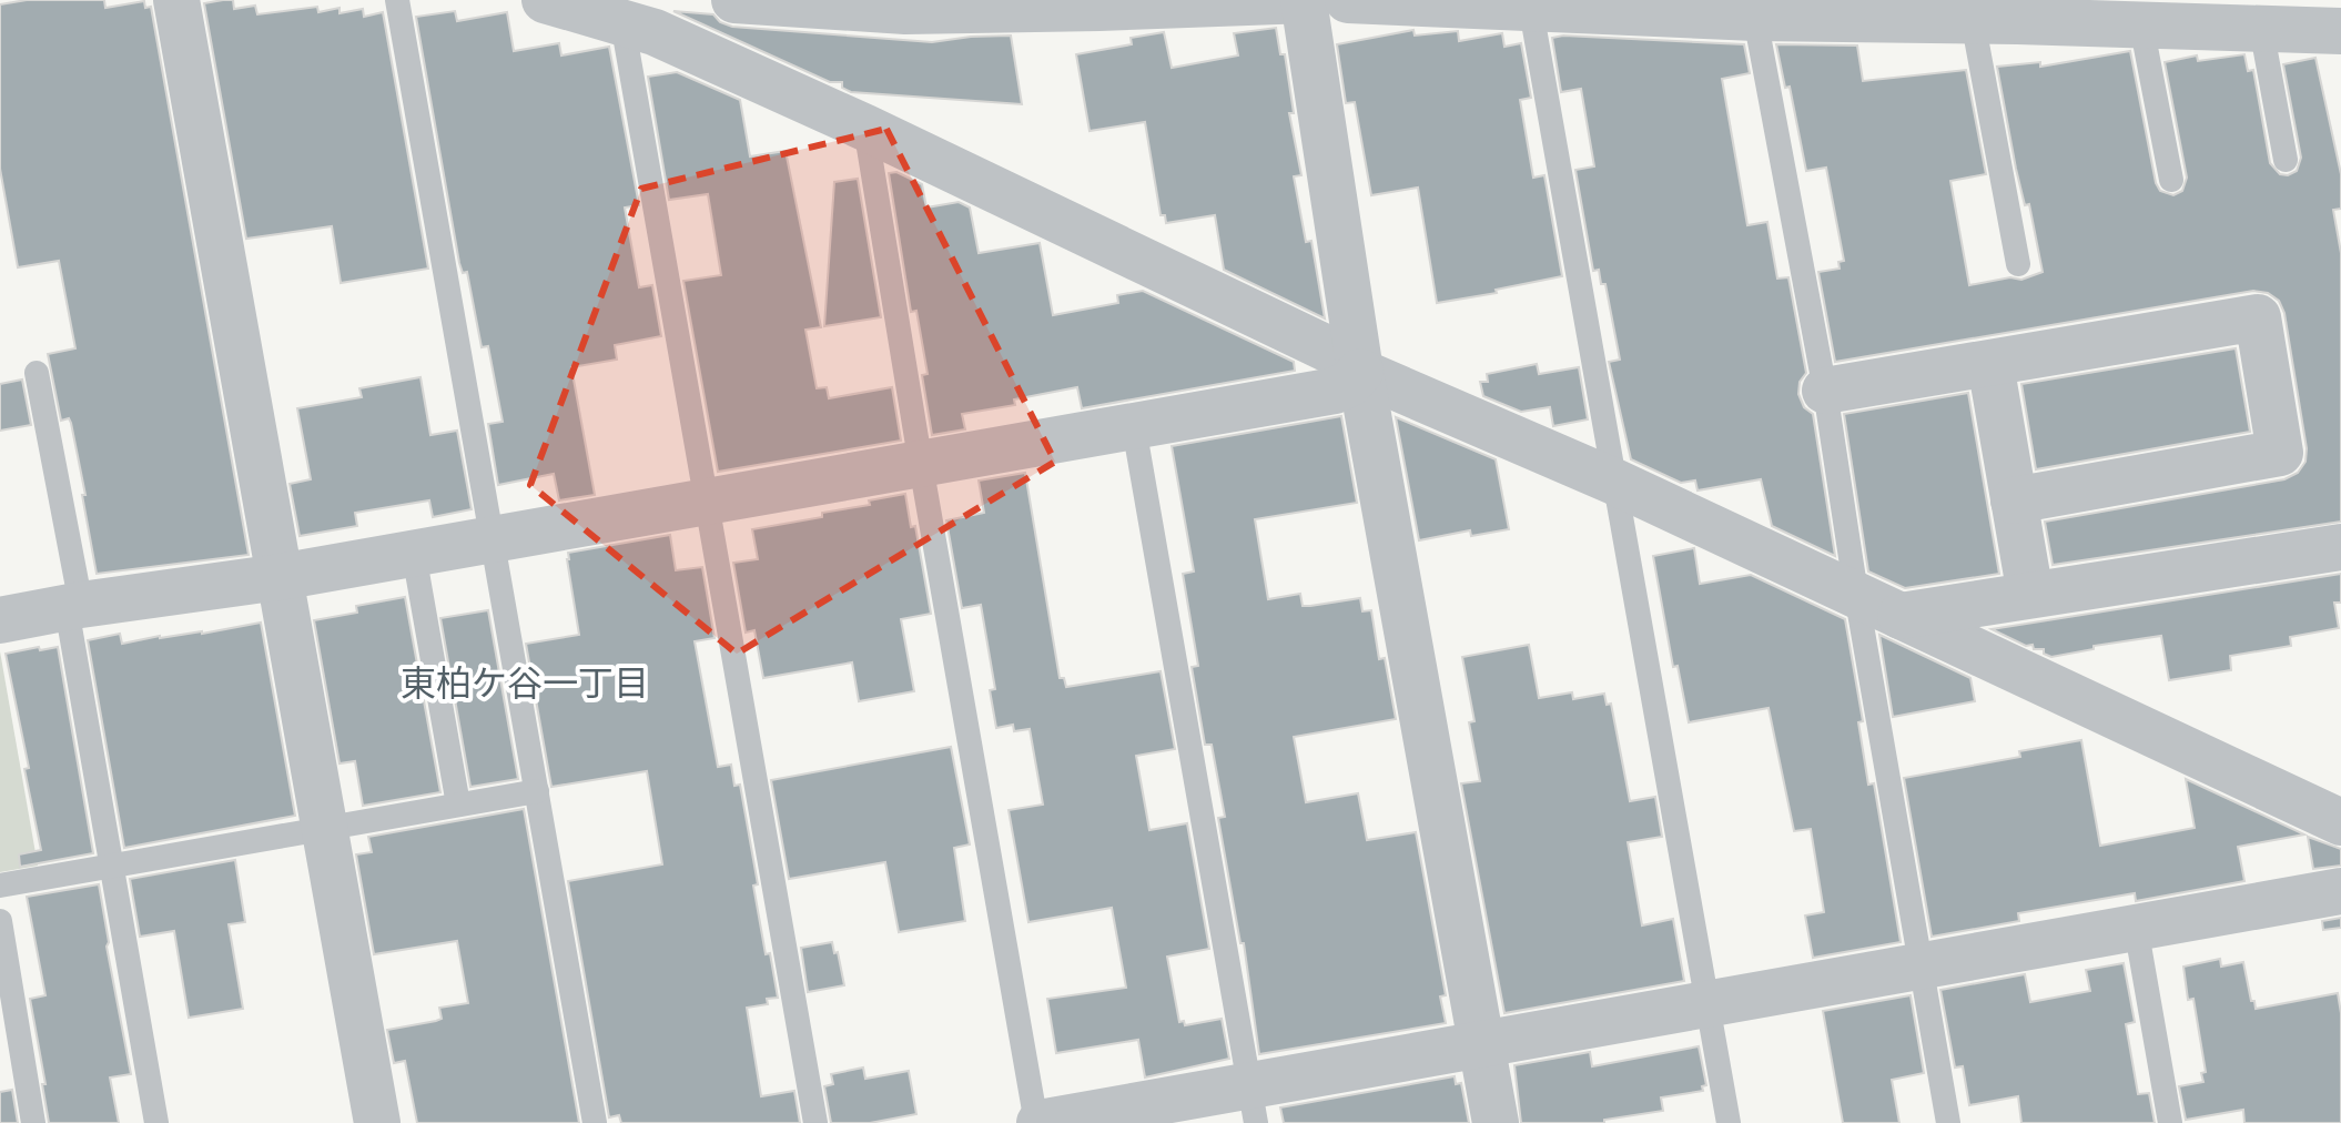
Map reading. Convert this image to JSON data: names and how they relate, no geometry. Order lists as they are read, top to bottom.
{
  "districts": ["東柏ケ谷一丁目"]
}
